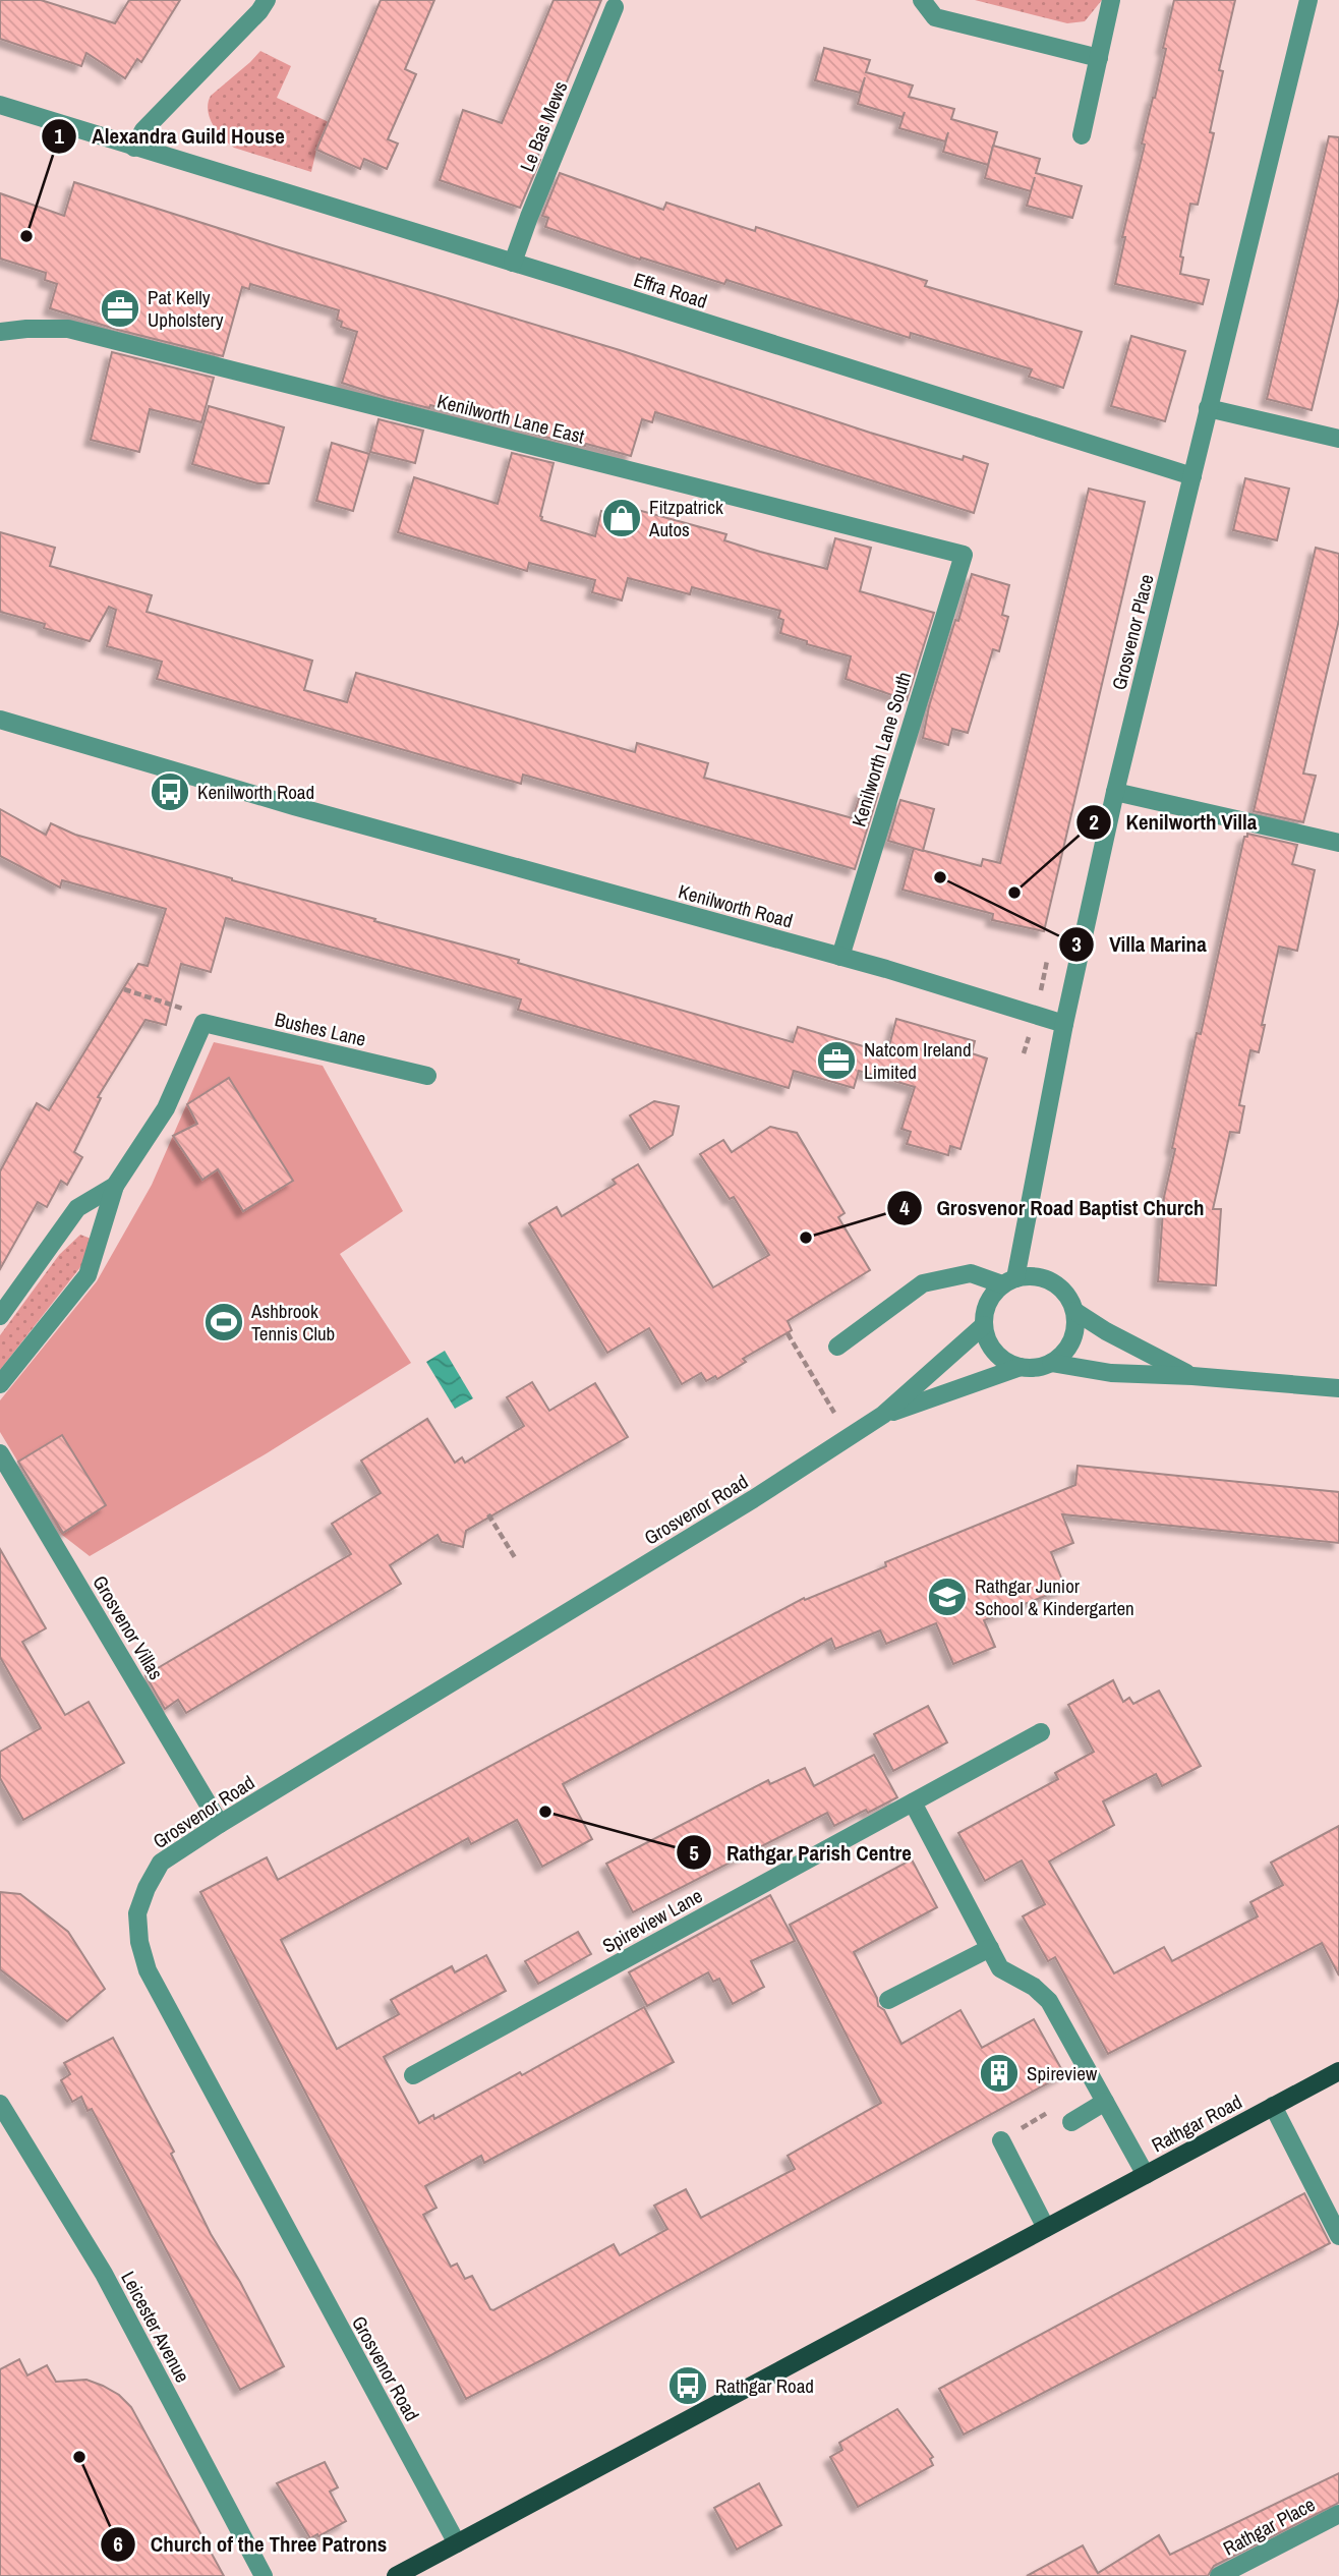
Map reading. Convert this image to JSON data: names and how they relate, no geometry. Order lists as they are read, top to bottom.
{
  "streets": {
    "main road": ["Rathgar Road"],
    "street": [
      "Le Bas Mews",
      "Effra Road",
      "Kenilworth Lane East",
      "Grosvenor Place",
      "Kenilworth Lane South",
      "Kenilworth Road",
      "Bushes Lane",
      "Grosvenor Road",
      "Grosvenor Villas",
      "Spireview Lane",
      "Leicester Avenue",
      "Rathgar Place"
    ]
  },
  "crossings": [
    ["Le Bas Mews", "Effra Road"],
    ["Effra Road", "Grosvenor Place"],
    ["Kenilworth Lane East", "Kenilworth Lane South"],
    ["Grosvenor Place", "Kenilworth Road"],
    ["Grosvenor Place", "Grosvenor Road"],
    ["Kenilworth Lane South", "Kenilworth Road"],
    ["Grosvenor Road", "Grosvenor Villas"],
    ["Grosvenor Road", "Rathgar Road"]
  ],
  "places": {
    "other": [
      "Alexandra Guild House",
      "Villa Marina",
      "Kenilworth Villa",
      "Grosvenor Road Baptist Church",
      "Rathgar Parish Centre",
      "Church of the Three Patrons"
    ],
    "office": ["Pat Kelly Upholstery", "Natcom Ireland Limited"],
    "shop": ["Fitzpatrick Autos"],
    "bus stop": ["Kenilworth Road", "Rathgar Road"],
    "sports": ["Ashbrook Tennis Club"],
    "school or university": ["Rathgar Junior School & Kindergarten"],
    "building": ["Spireview"]
  }
}
